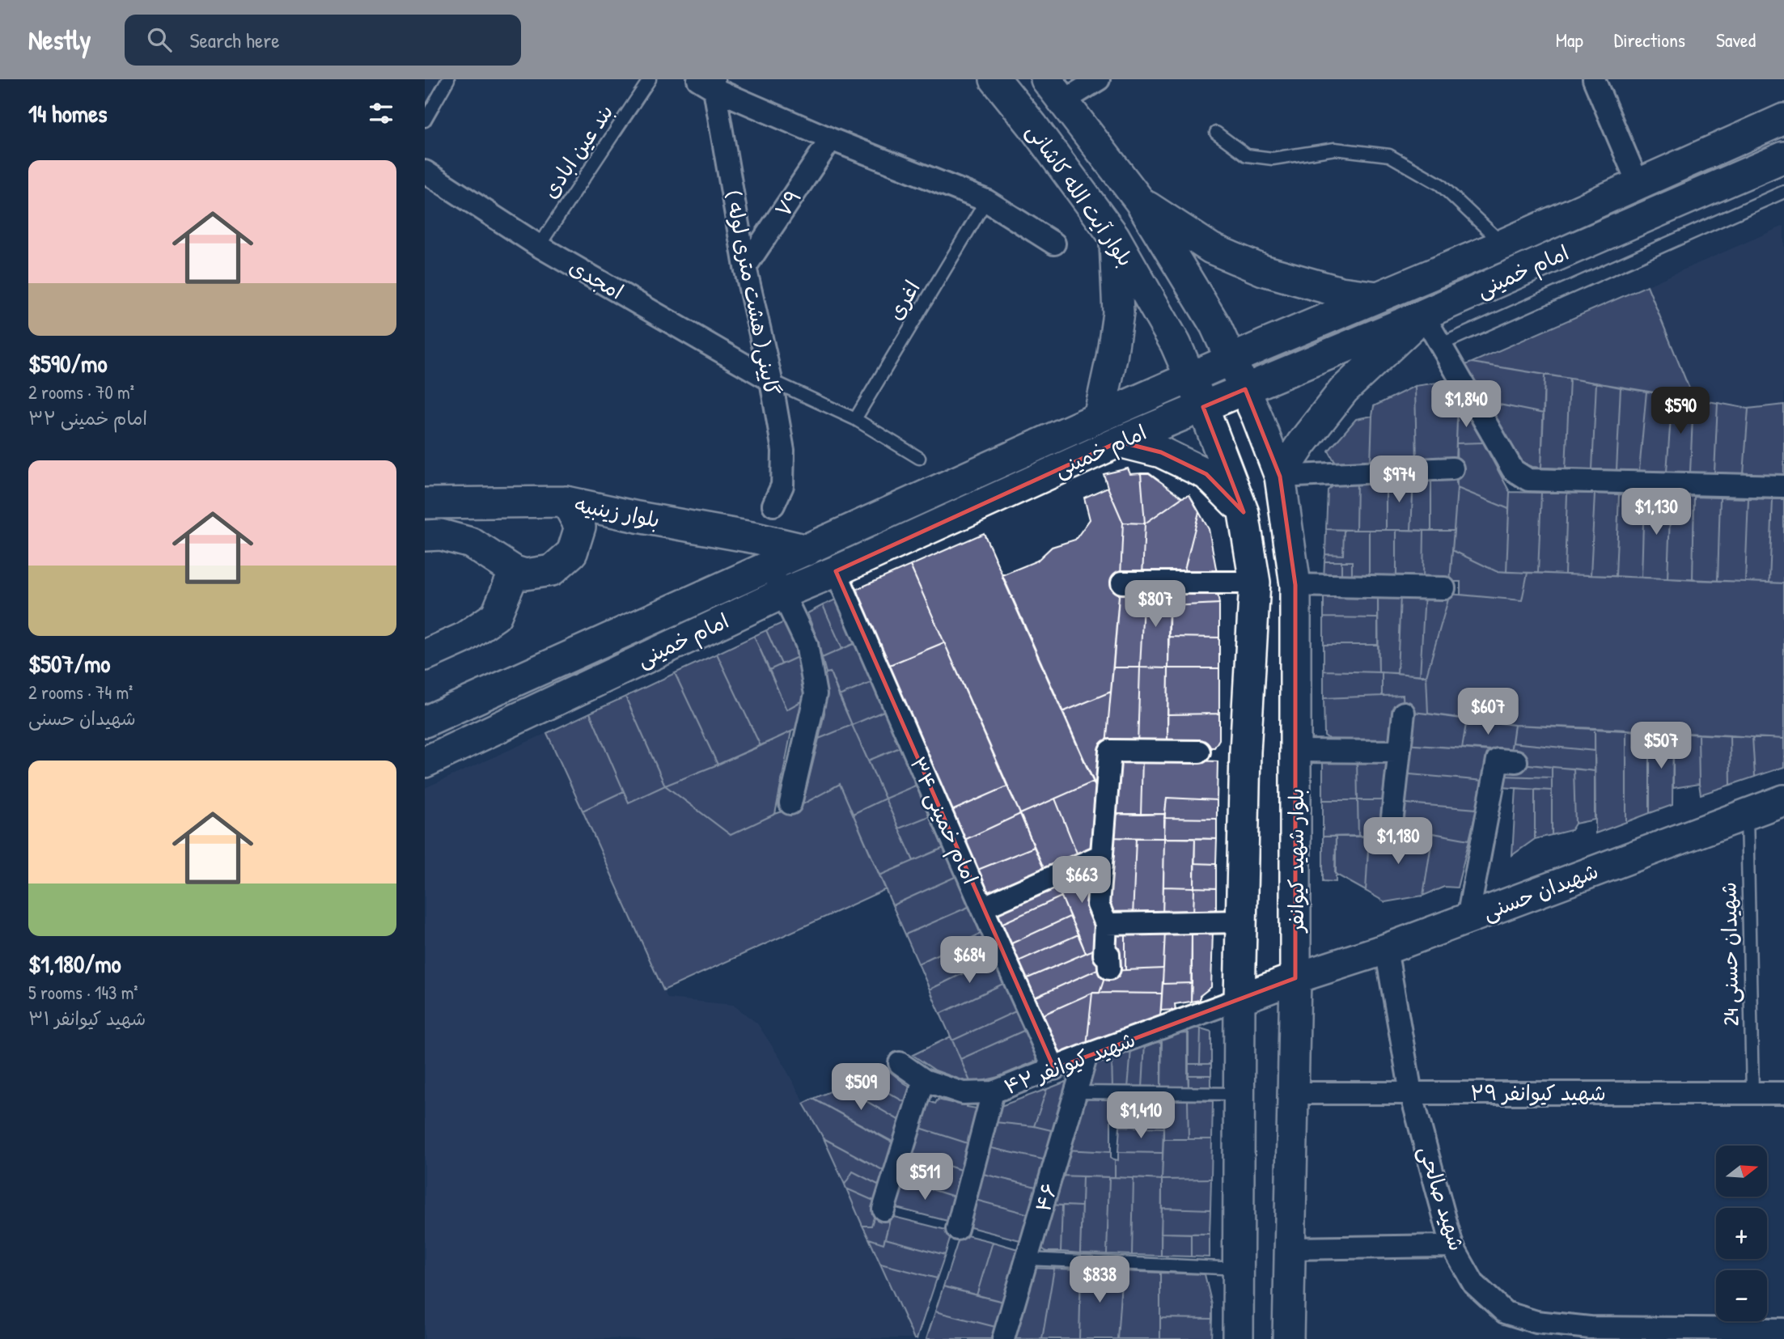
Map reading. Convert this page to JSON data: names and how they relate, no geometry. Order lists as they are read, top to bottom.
{
  "streets": {
    "main road": [
      "بلوار آیت الله کاشانی",
      "امام خمینی",
      "بلوار زینبیه",
      "بلوار شهید کیوانفر",
      "شهیدان حسنی"
    ],
    "street": [
      "۷۹",
      "امجدی",
      "گایینی( هشت متری لوله )",
      "امام خمینی ۳۴",
      "شهید کیوانفر ۴۲",
      "شهید کیوانفر ۲۹",
      "۴۶",
      "شهید صالحی"
    ],
    "lane": ["بند عین ابادی", "اغری", "شهیدان حسنی 24"]
  },
  "crossings": [
    ["بند عین ابادی", "امجدی"],
    ["بلوار آیت الله کاشانی", "امام خمینی"],
    ["بلوار آیت الله کاشانی", "بلوار شهید کیوانفر"],
    ["۷۹", "گایینی( هشت متری لوله )"],
    ["امام خمینی", "بلوار زینبیه"],
    ["امام خمینی", "امام خمینی ۳۴"],
    ["امام خمینی", "بلوار شهید کیوانفر"],
    ["امجدی", "گایینی( هشت متری لوله )"],
    ["امام خمینی ۳۴", "شهید کیوانفر ۴۲"],
    ["بلوار شهید کیوانفر", "شهیدان حسنی"],
    ["بلوار شهید کیوانفر", "شهید کیوانفر ۲۹"],
    ["شهیدان حسنی", "شهیدان حسنی 24"],
    ["شهیدان حسنی", "شهید کیوانفر ۴۲"],
    ["شهیدان حسنی", "شهید صالحی"],
    ["شهیدان حسنی 24", "شهید کیوانفر ۲۹"],
    ["شهید کیوانفر ۴۲", "۴۶"],
    ["شهید کیوانفر ۲۹", "شهید صالحی"]
  ],
  "north": "right",
  "page": {
    "header": "Nestly",
    "search": "Search here",
    "nav": ["Map", "Directions", "Saved"],
    "heading": "14 homes",
    "list": [
      {
        "name": "$590/mo",
        "note": "2 rooms · 70 m² · امام خمینی ۳۲"
      },
      {
        "name": "$507/mo",
        "note": "2 rooms · 74 m² · شهیدان حسنی"
      },
      {
        "name": "$1,180/mo",
        "note": "5 rooms · 143 m² · شهید کیوانفر ۳۱"
      }
    ],
    "price": [
      "$1,840",
      "$590",
      "$974",
      "$1,130",
      "$807",
      "$607",
      "$507",
      "$1,180",
      "$663",
      "$684",
      "$509",
      "$1,410",
      "$511",
      "$838"
    ],
    "map_buttons": ["+", "−"]
  }
}
